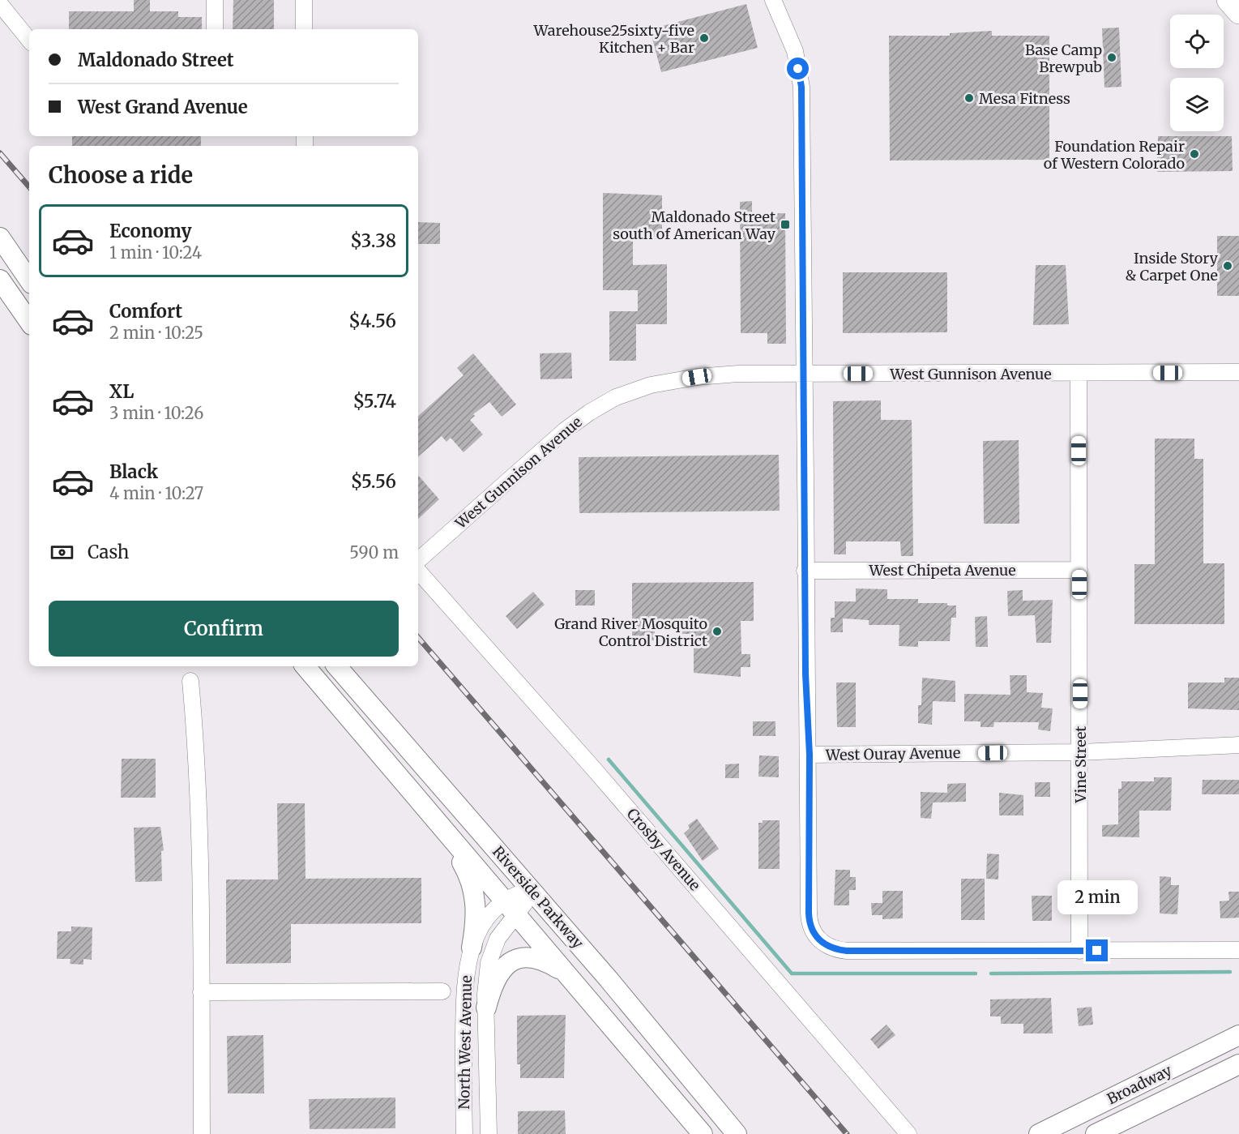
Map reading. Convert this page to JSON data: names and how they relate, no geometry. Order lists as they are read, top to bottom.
{
  "streets": {
    "main road": ["Riverside Parkway", "Broadway"],
    "street": [
      "West Gunnison Avenue",
      "West Chipeta Avenue",
      "West Ouray Avenue",
      "Vine Street",
      "Crosby Avenue",
      "North West Avenue"
    ]
  },
  "crossings": [
    ["West Gunnison Avenue", "Vine Street"],
    ["West Chipeta Avenue", "Vine Street"],
    ["West Ouray Avenue", "Vine Street"],
    ["Riverside Parkway", "North West Avenue"]
  ],
  "places": {
    "other": [
      "Warehouse25sixty-five Kitchen + Bar",
      "Base Camp Brewpub",
      "Mesa Fitness",
      "Foundation Repair of Western Colorado",
      "Inside Story & Carpet One",
      "Grand River Mosquito Control District"
    ],
    "transit": ["Maldonado Street south of American Way"]
  },
  "page": {
    "banner": ["Maldonado Street", "West Grand Avenue"],
    "heading": "Choose a ride",
    "list": [
      {
        "name": "Economy",
        "note": "1 min · 10:24",
        "value": "$3.38"
      },
      {
        "name": "Comfort",
        "note": "2 min · 10:25",
        "value": "$4.56"
      },
      {
        "name": "XL",
        "note": "3 min · 10:26",
        "value": "$5.74"
      },
      {
        "name": "Black",
        "note": "4 min · 10:27",
        "value": "$5.56"
      }
    ],
    "pay": ["Cash", "590 m"],
    "buttons": "Confirm",
    "bubble": "2 min"
  }
}
